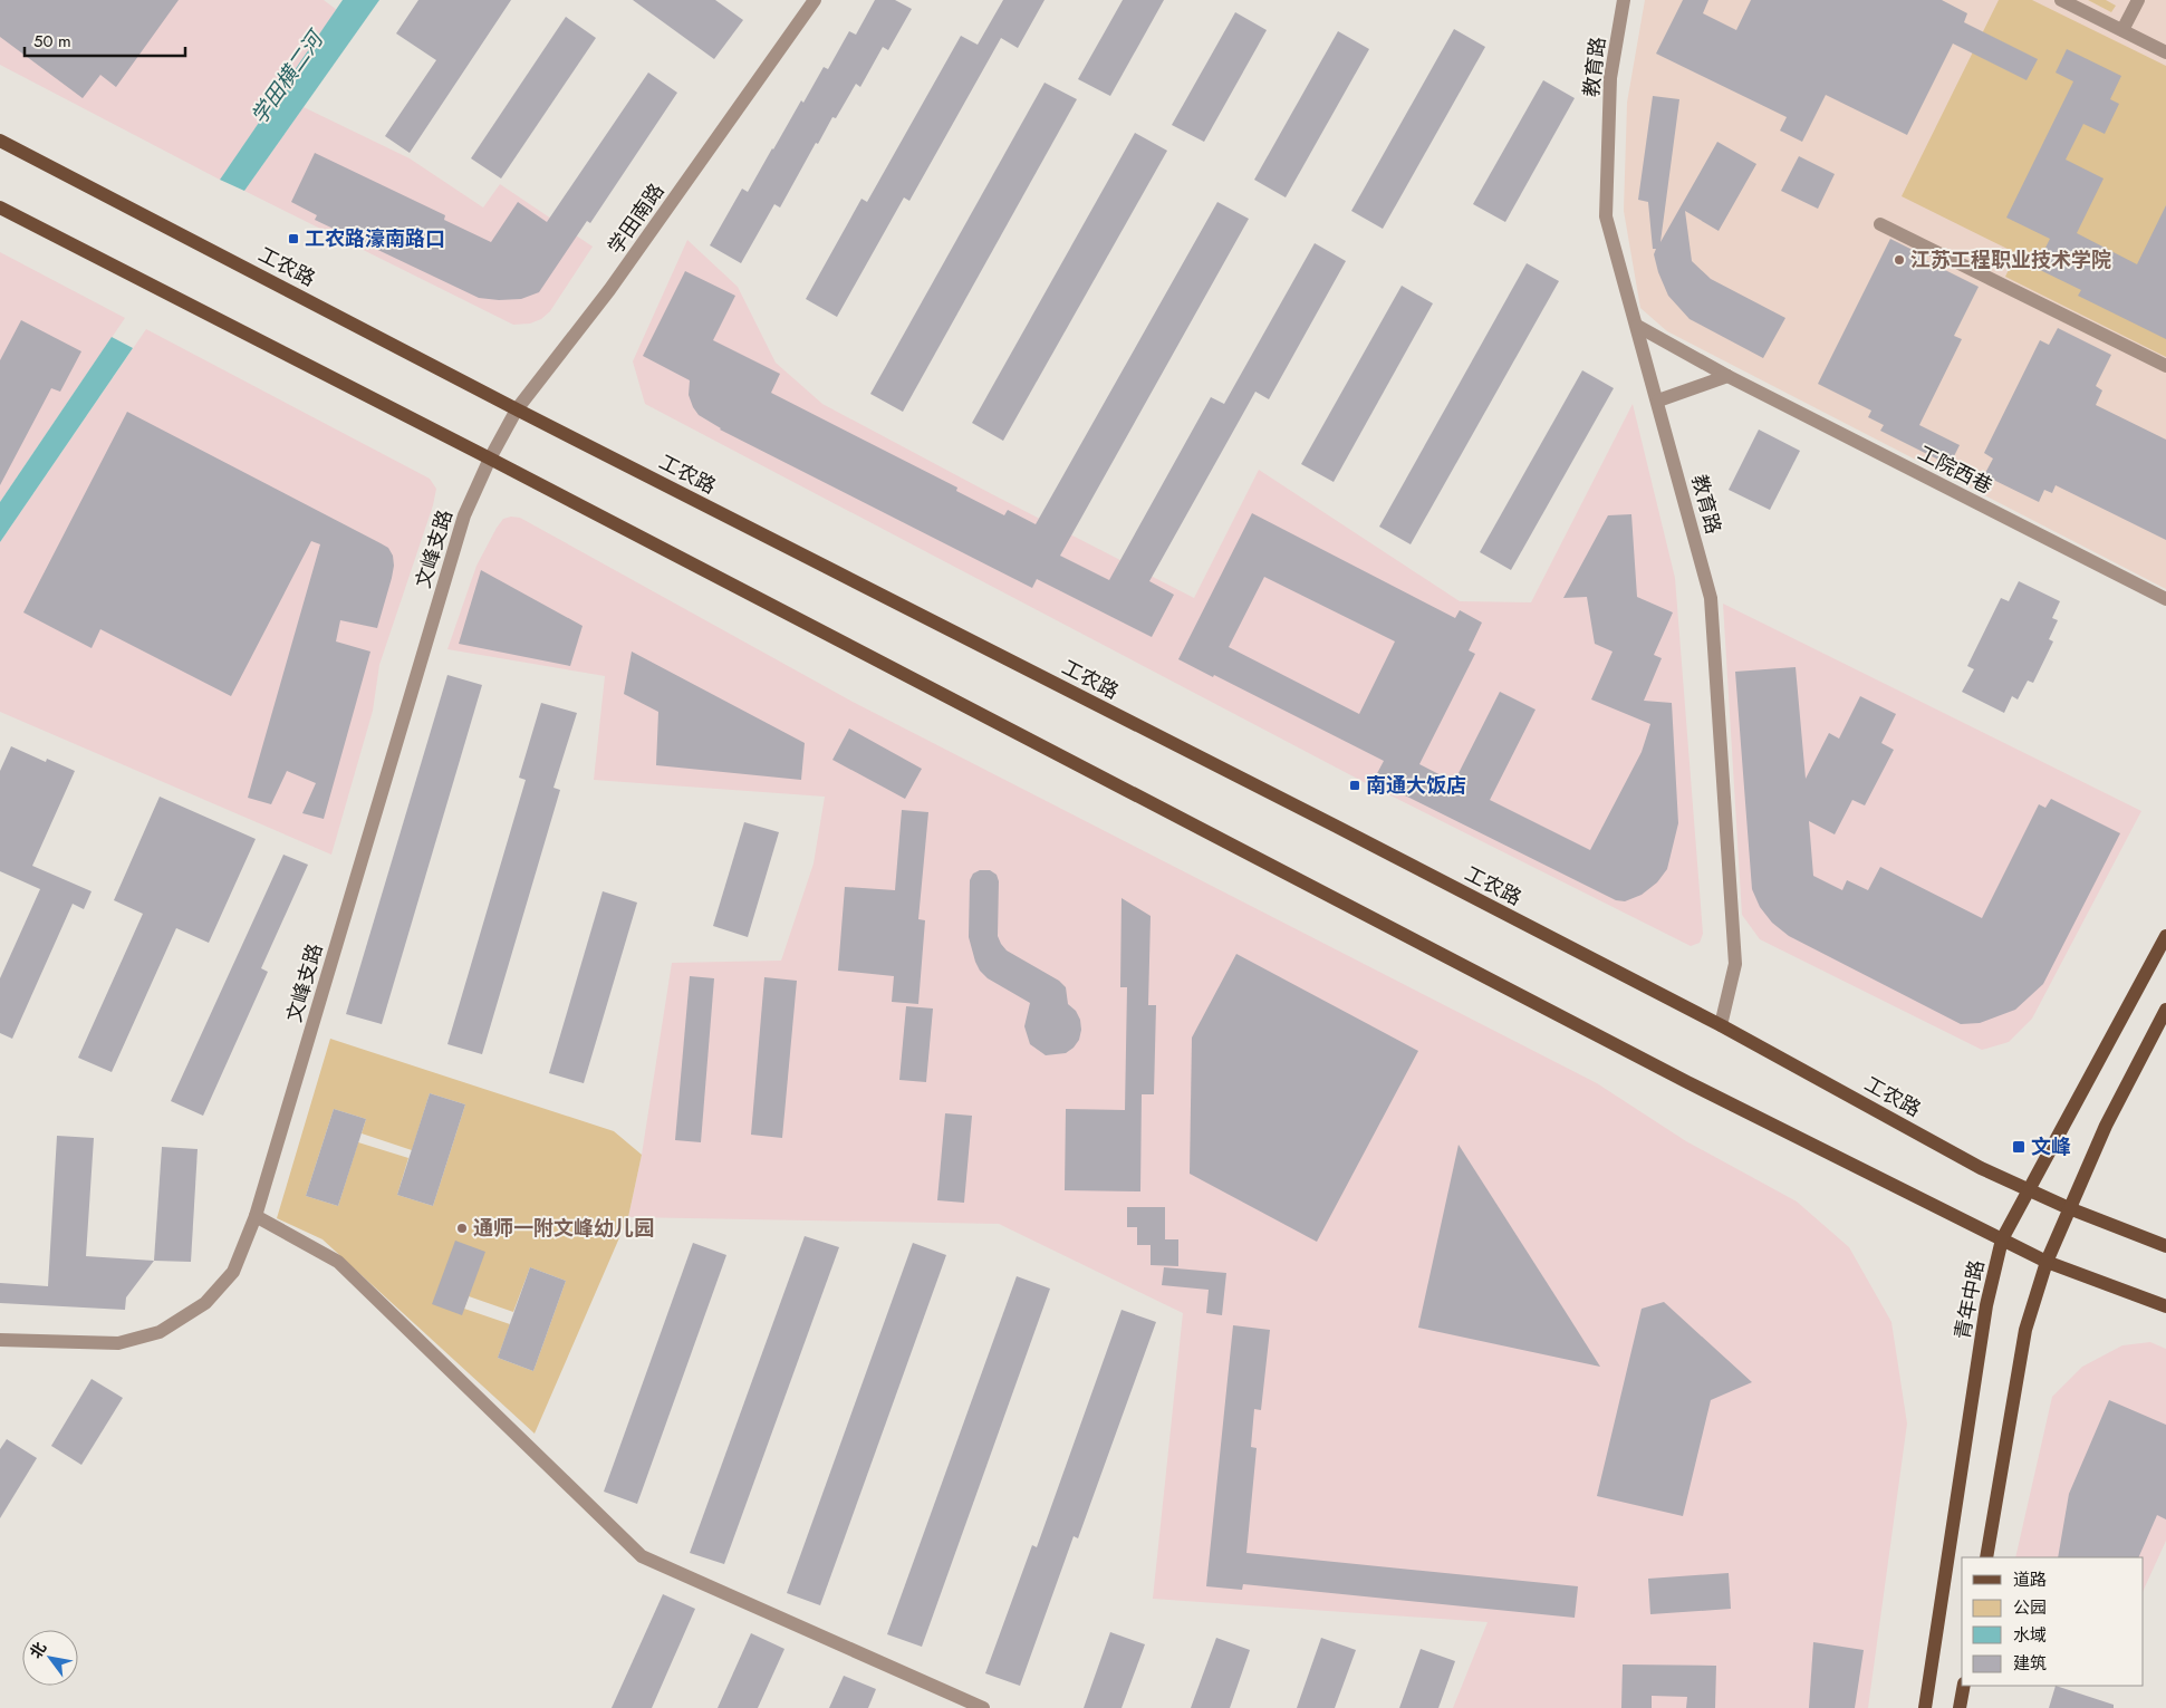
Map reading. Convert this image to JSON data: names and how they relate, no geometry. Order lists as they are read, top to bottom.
{
  "streets": {
    "main road": ["工农路", "青年中路"],
    "street": [
      "教育路",
      "学田南路",
      "工院西巷",
      "文峰支路"
    ]
  },
  "crossings": [
    ["教育路", "工农路"],
    ["教育路", "工院西巷"],
    ["学田南路", "工农路"],
    ["学田南路", "文峰支路"],
    ["工农路", "青年中路"]
  ],
  "water": ["学田横二河"],
  "places": {
    "transit": ["工农路濠南路口", "南通大饭店", "文峰"],
    "other": ["江苏工程职业技术学院", "通师一附文峰幼儿园"]
  },
  "legend": [
    "道路",
    "公园",
    "水域",
    "建筑"
  ],
  "scale_bar": "50 m",
  "north": "top left"
}
